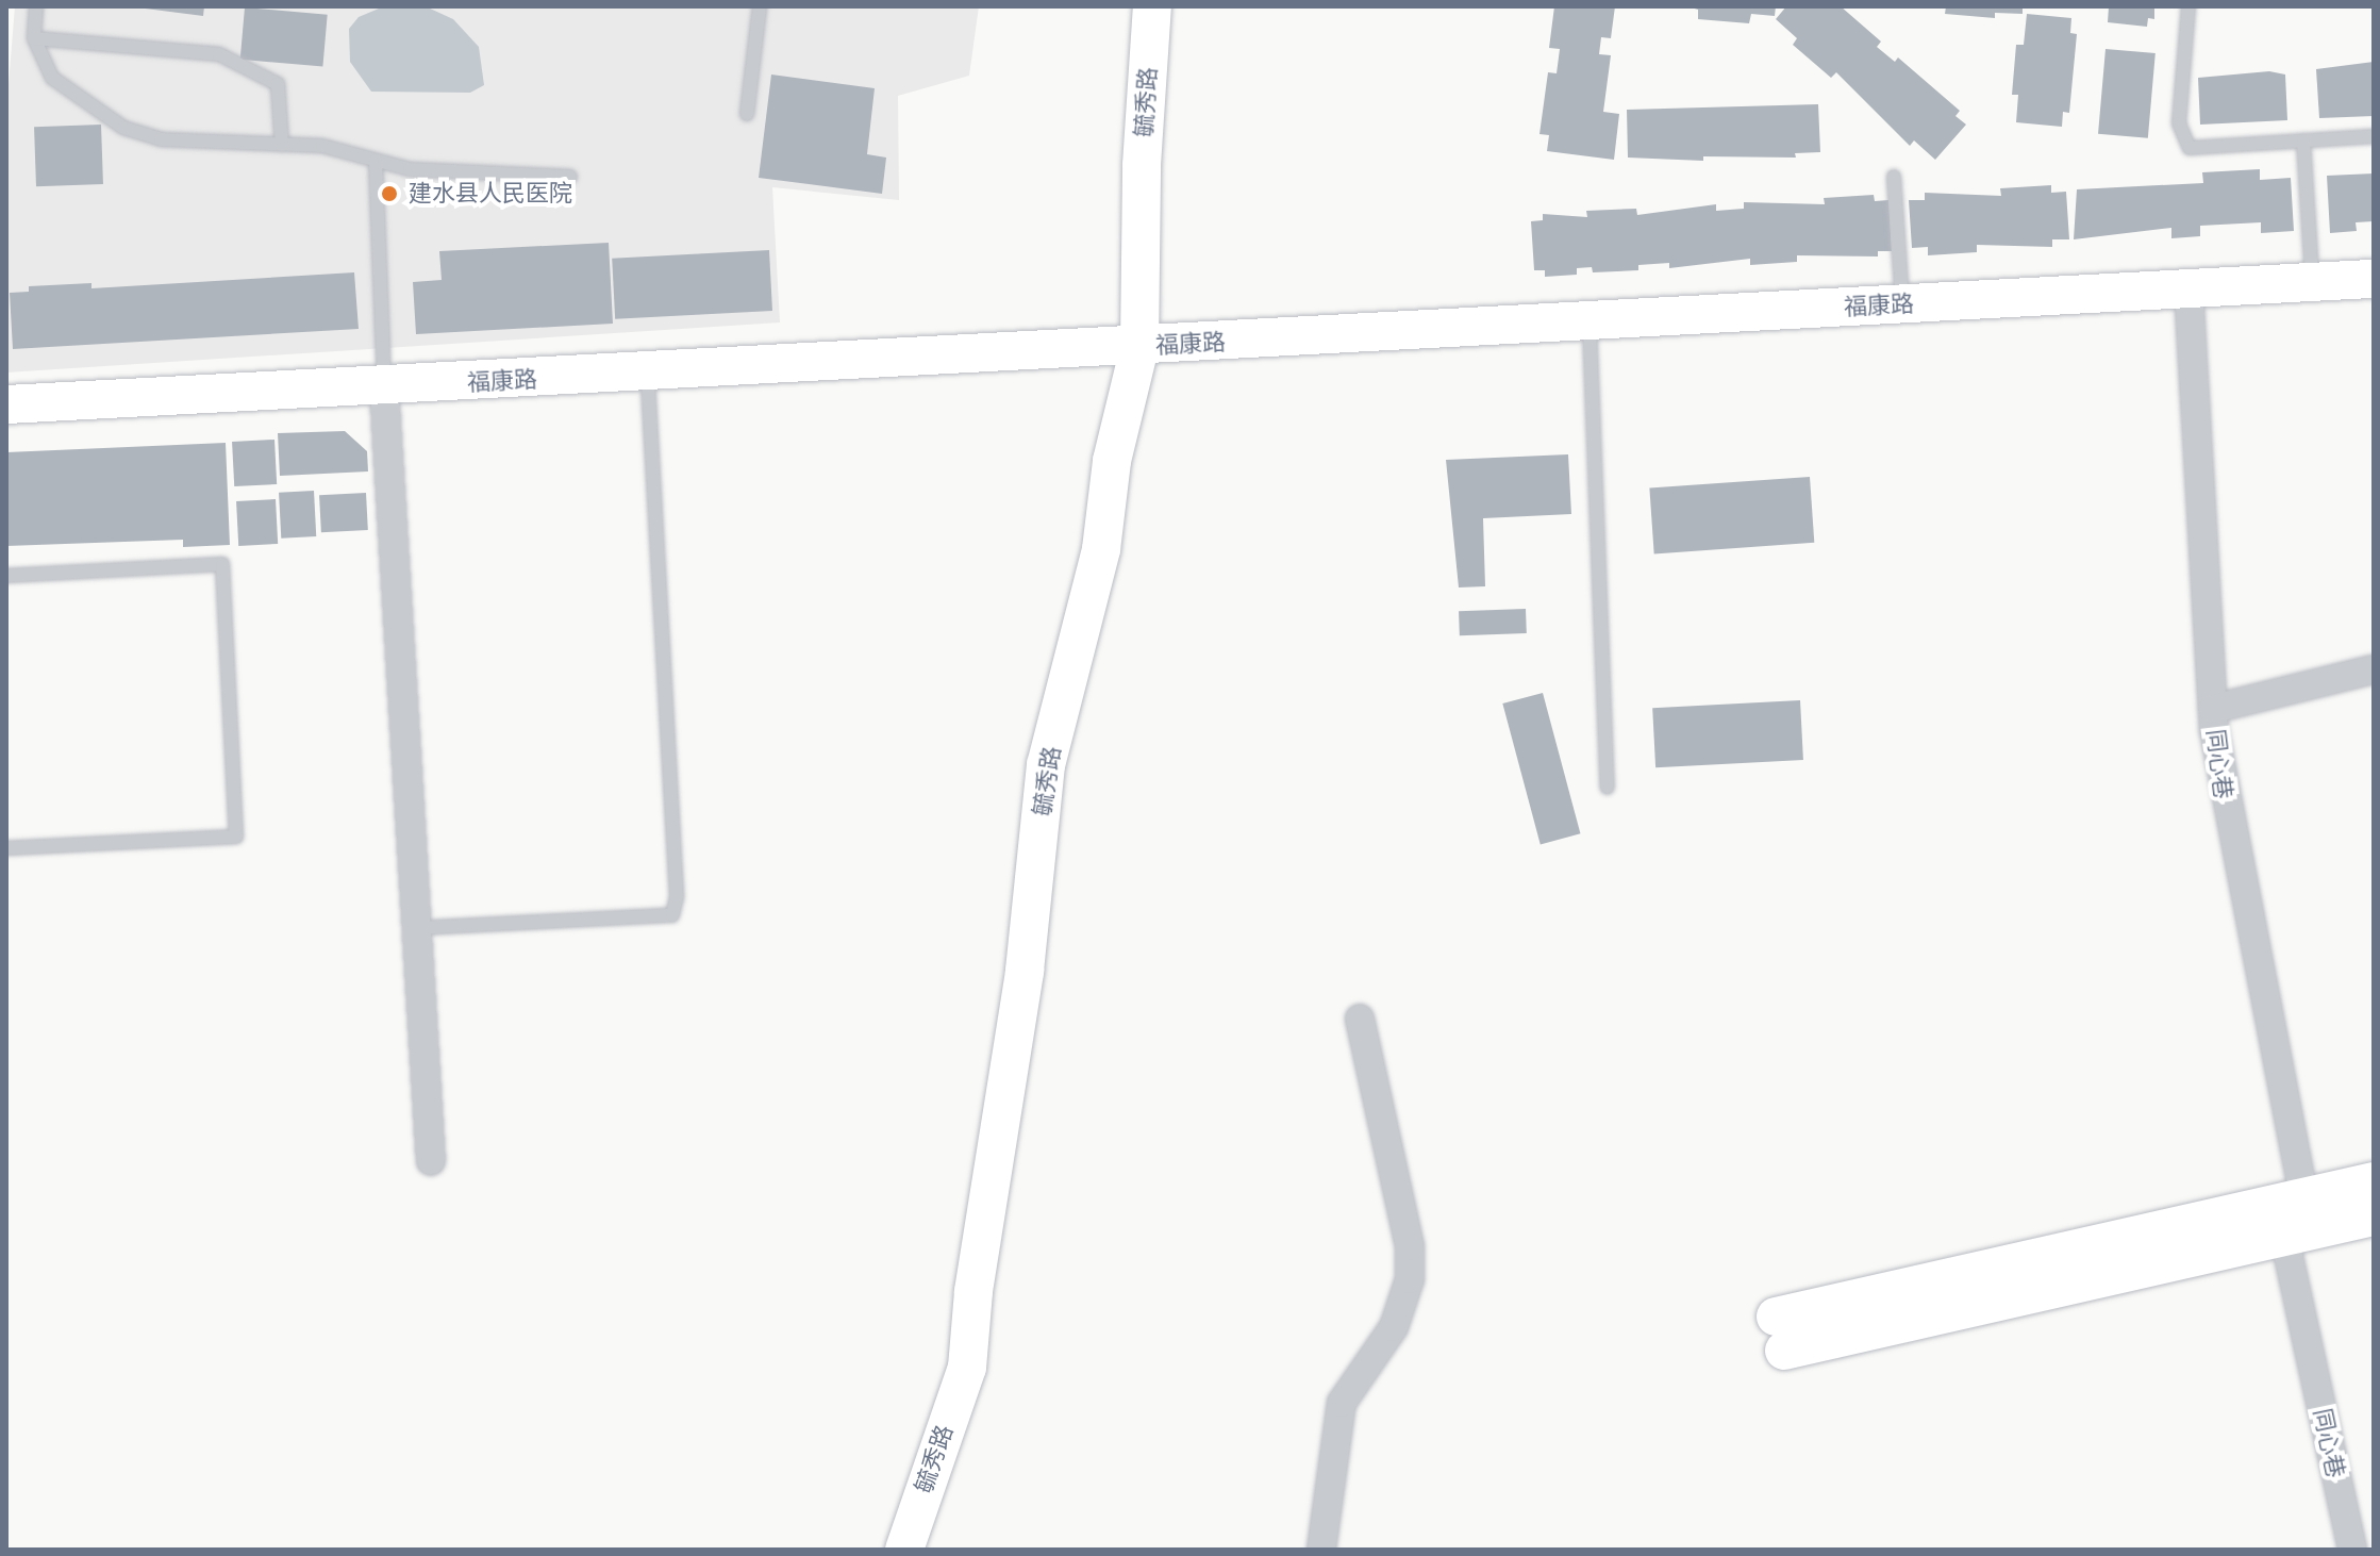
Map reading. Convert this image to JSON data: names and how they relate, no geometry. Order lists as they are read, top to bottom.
{
  "streets": {
    "street": ["毓秀路", "福康路", "同心巷"]
  },
  "crossings": [
    ["毓秀路", "福康路"],
    ["福康路", "同心巷"]
  ],
  "places": ["建水县人民医院"]
}
